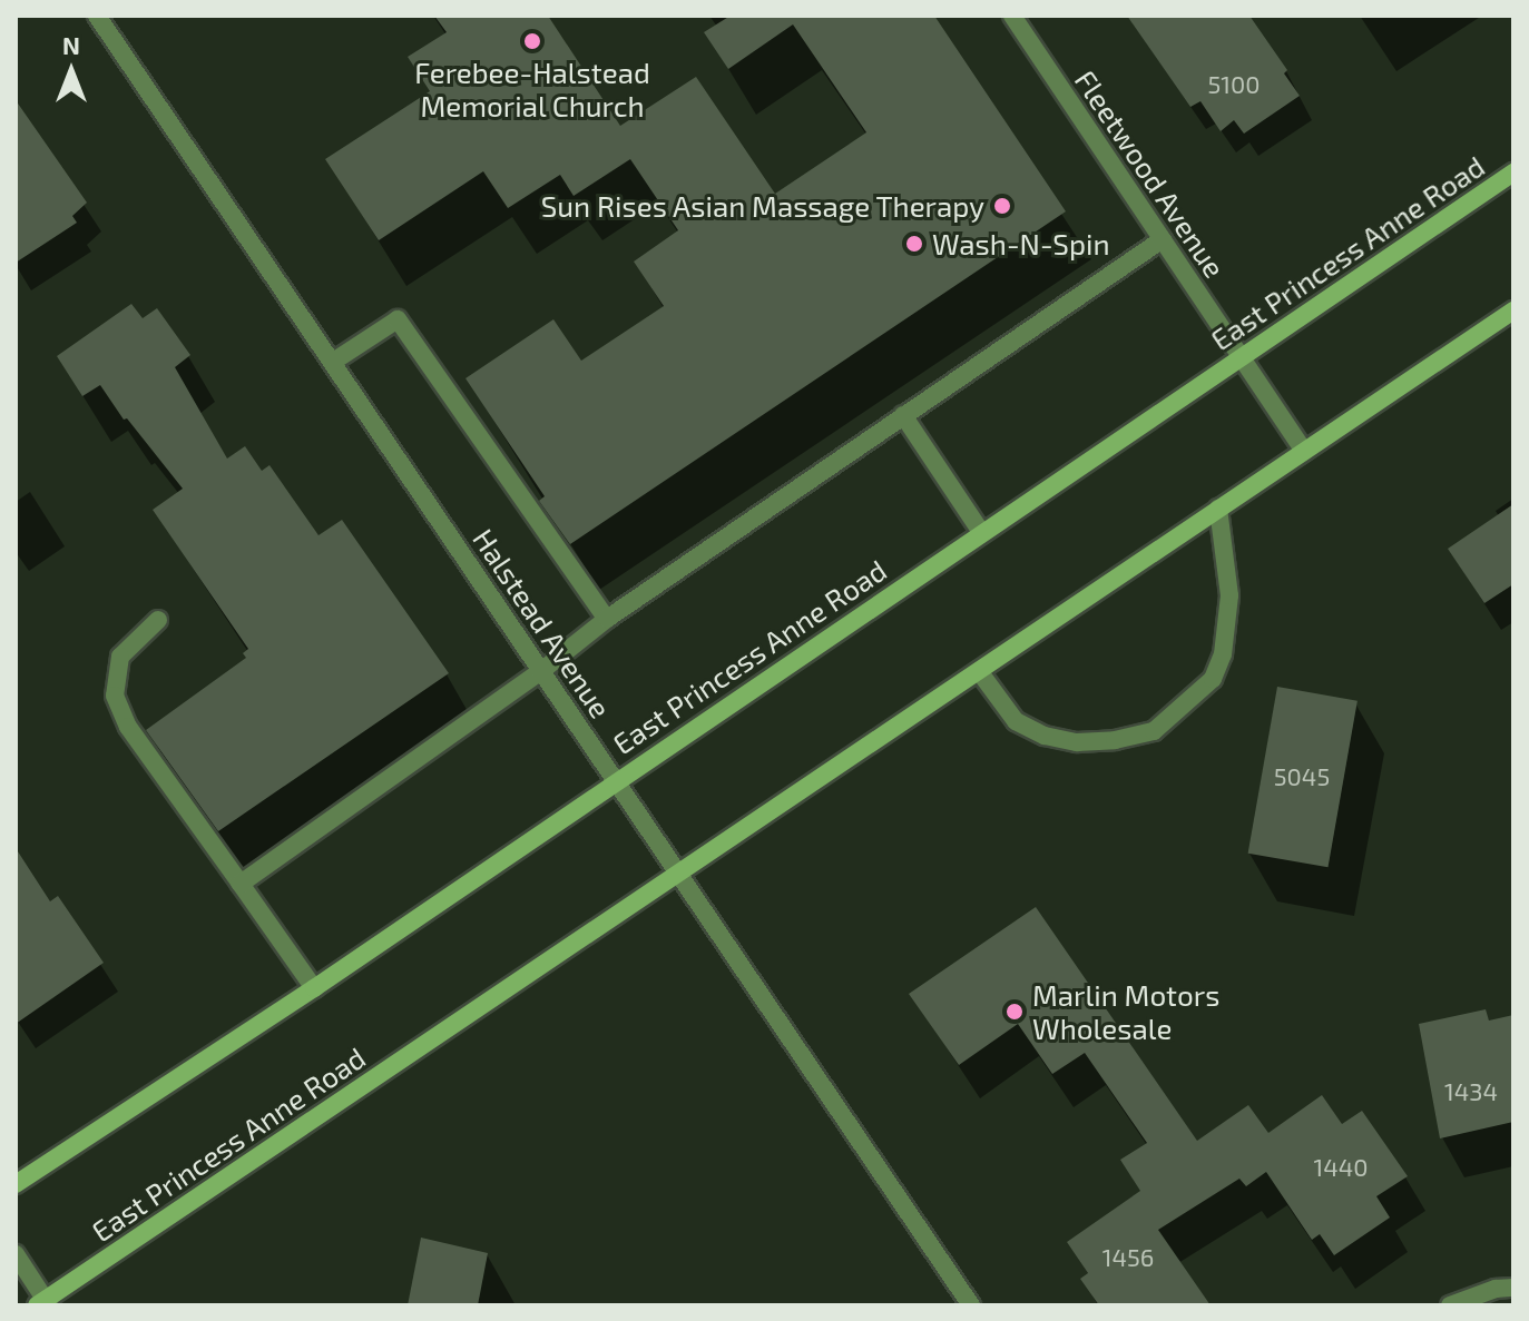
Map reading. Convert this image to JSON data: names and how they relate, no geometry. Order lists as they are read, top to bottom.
{
  "streets": {
    "main road": ["East Princess Anne Road"],
    "street": ["Fleetwood Avenue", "Halstead Avenue"]
  },
  "crossings": [
    ["Fleetwood Avenue", "East Princess Anne Road"],
    ["East Princess Anne Road", "Halstead Avenue"]
  ],
  "places": [
    "Ferebee-Halstead Memorial Church",
    "Sun Rises Asian Massage Therapy",
    "Wash-N-Spin",
    "Marlin Motors Wholesale"
  ],
  "house_numbers": [
    "5100",
    "5045",
    "1434",
    "1440",
    "1456"
  ],
  "north": "top"
}
